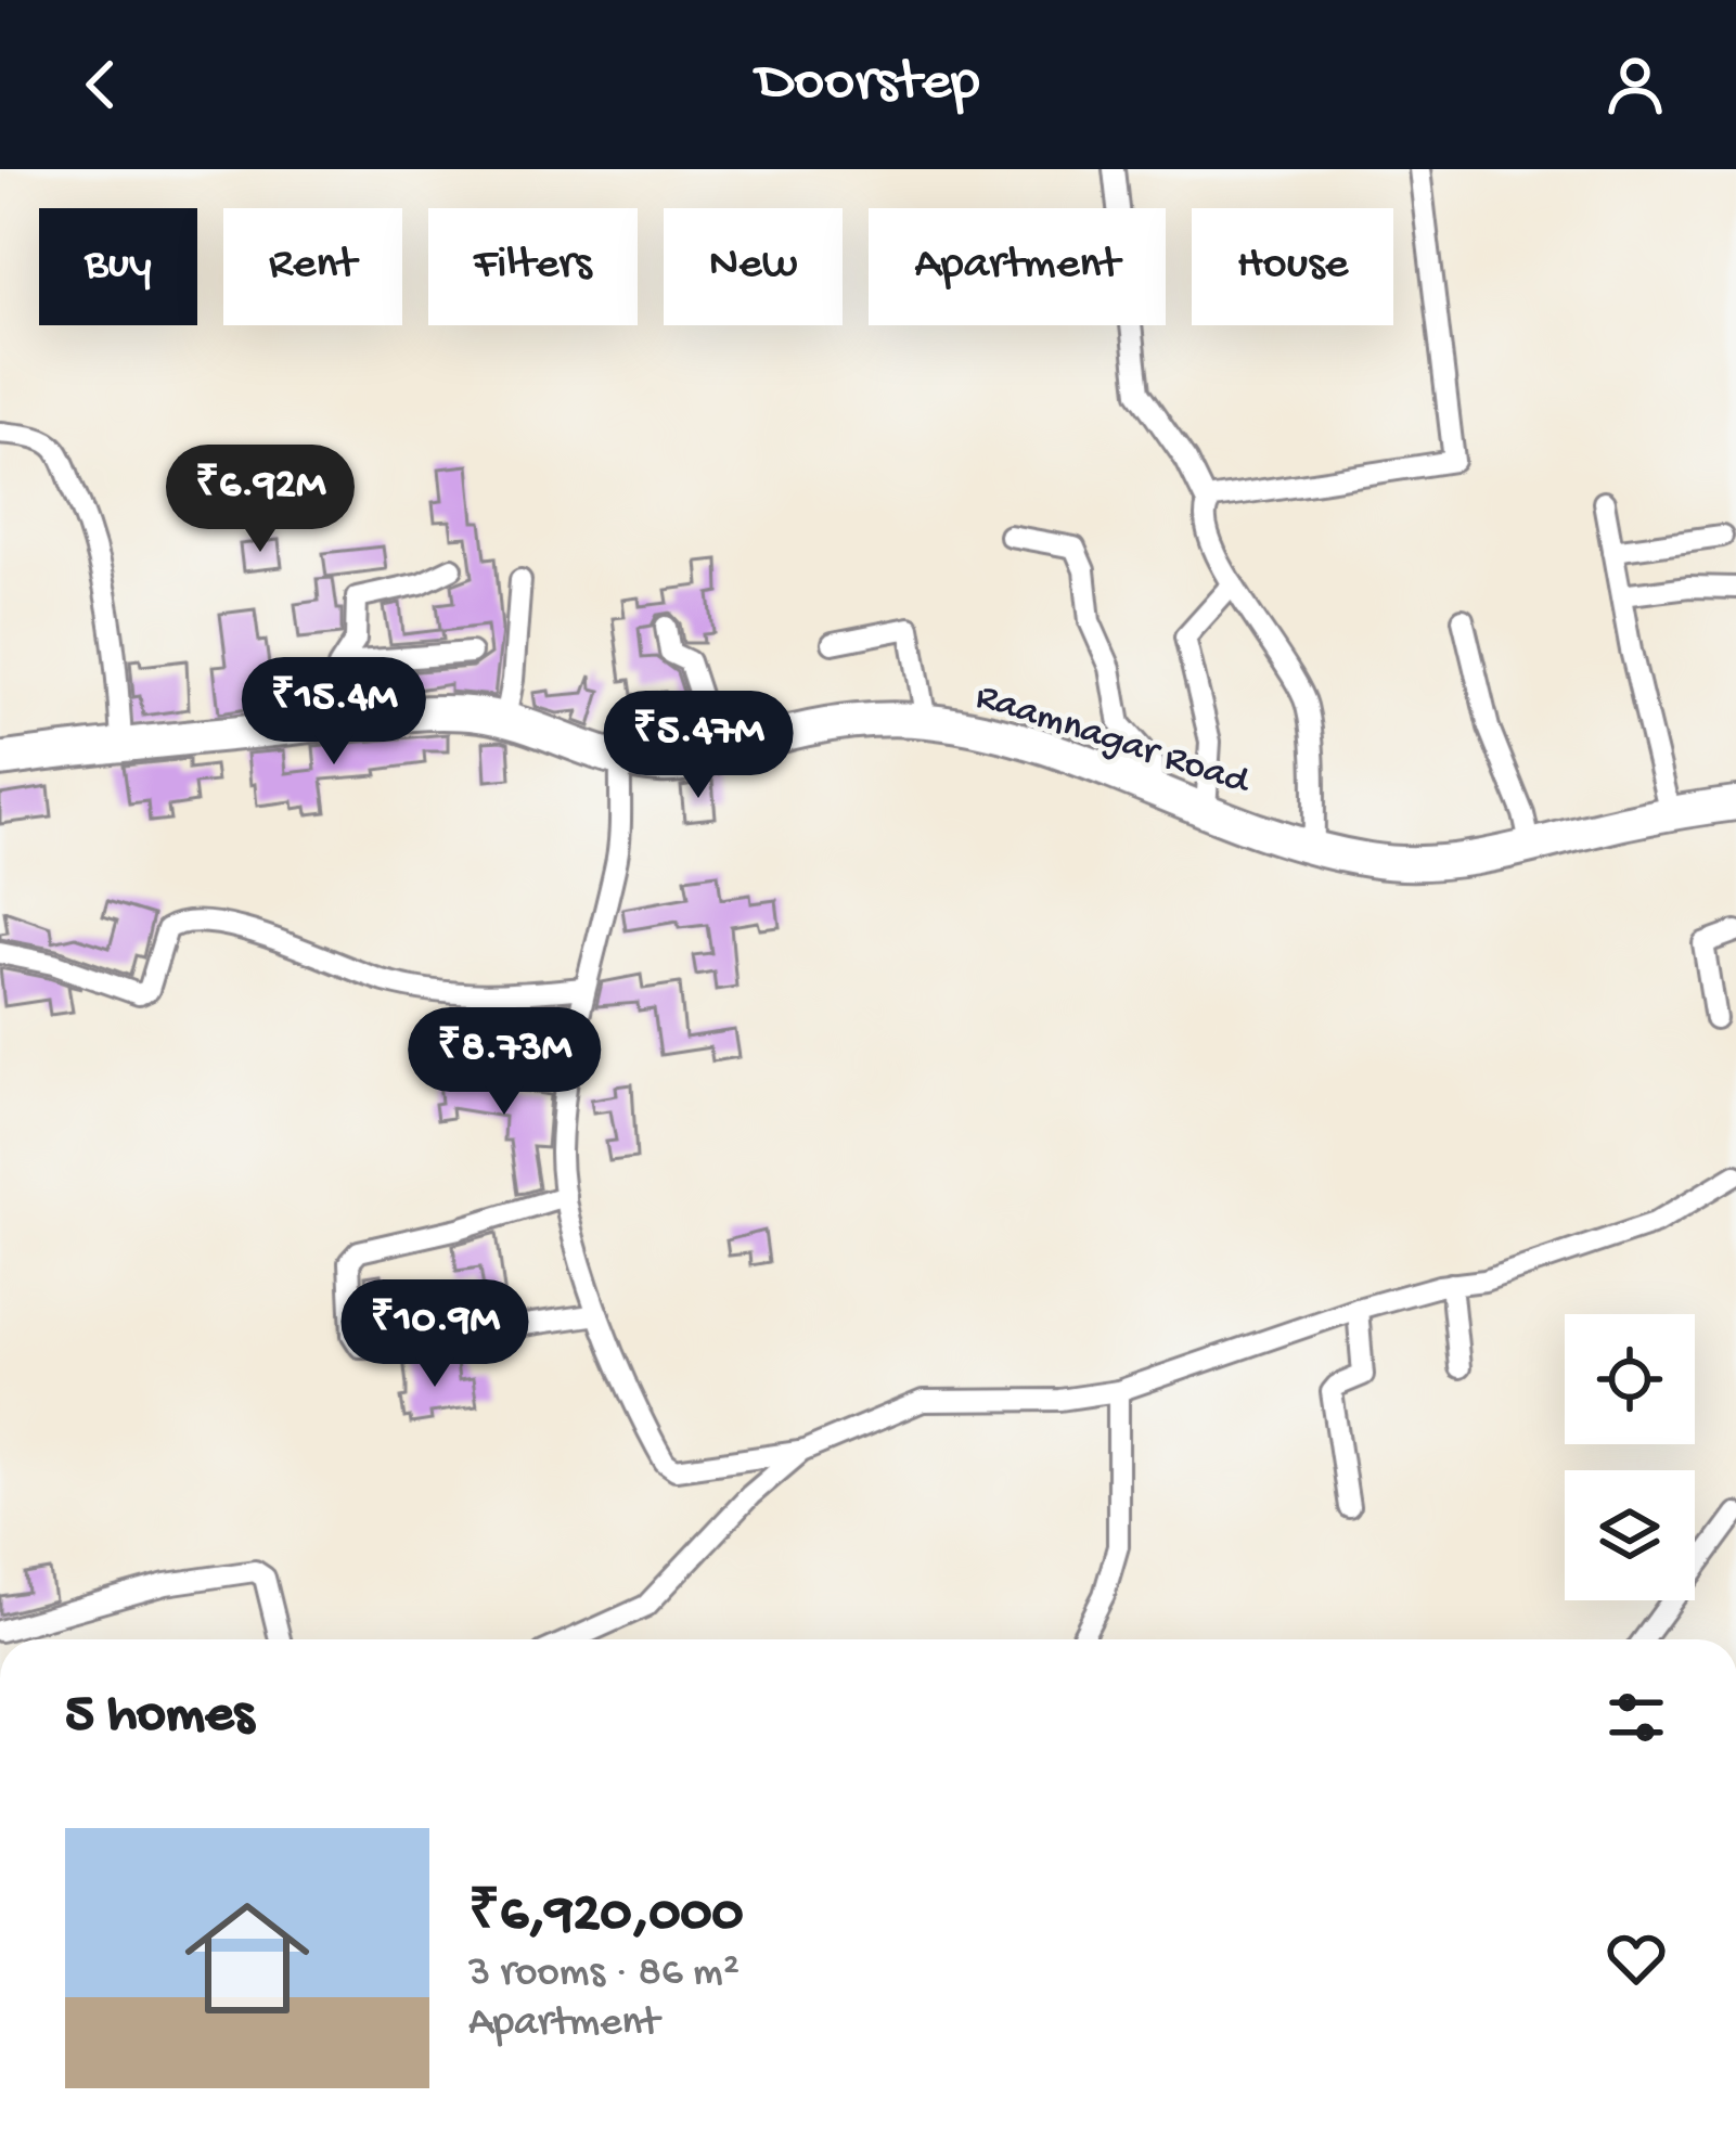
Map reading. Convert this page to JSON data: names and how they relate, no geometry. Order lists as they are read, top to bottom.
{
  "streets": {
    "highway": ["Raamnagar Road"]
  },
  "page": {
    "header": "Doorstep",
    "chip": [
      "Buy",
      "Rent",
      "Filters",
      "New",
      "Apartment",
      "House"
    ],
    "price": [
      "₹6.92M",
      "₹15.4M",
      "₹5.47M",
      "₹8.73M",
      "₹10.9M"
    ],
    "heading": "5 homes",
    "list": [
      {
        "name": "₹6,920,000",
        "note": "3 rooms · 86 m² · Apartment"
      }
    ]
  }
}
